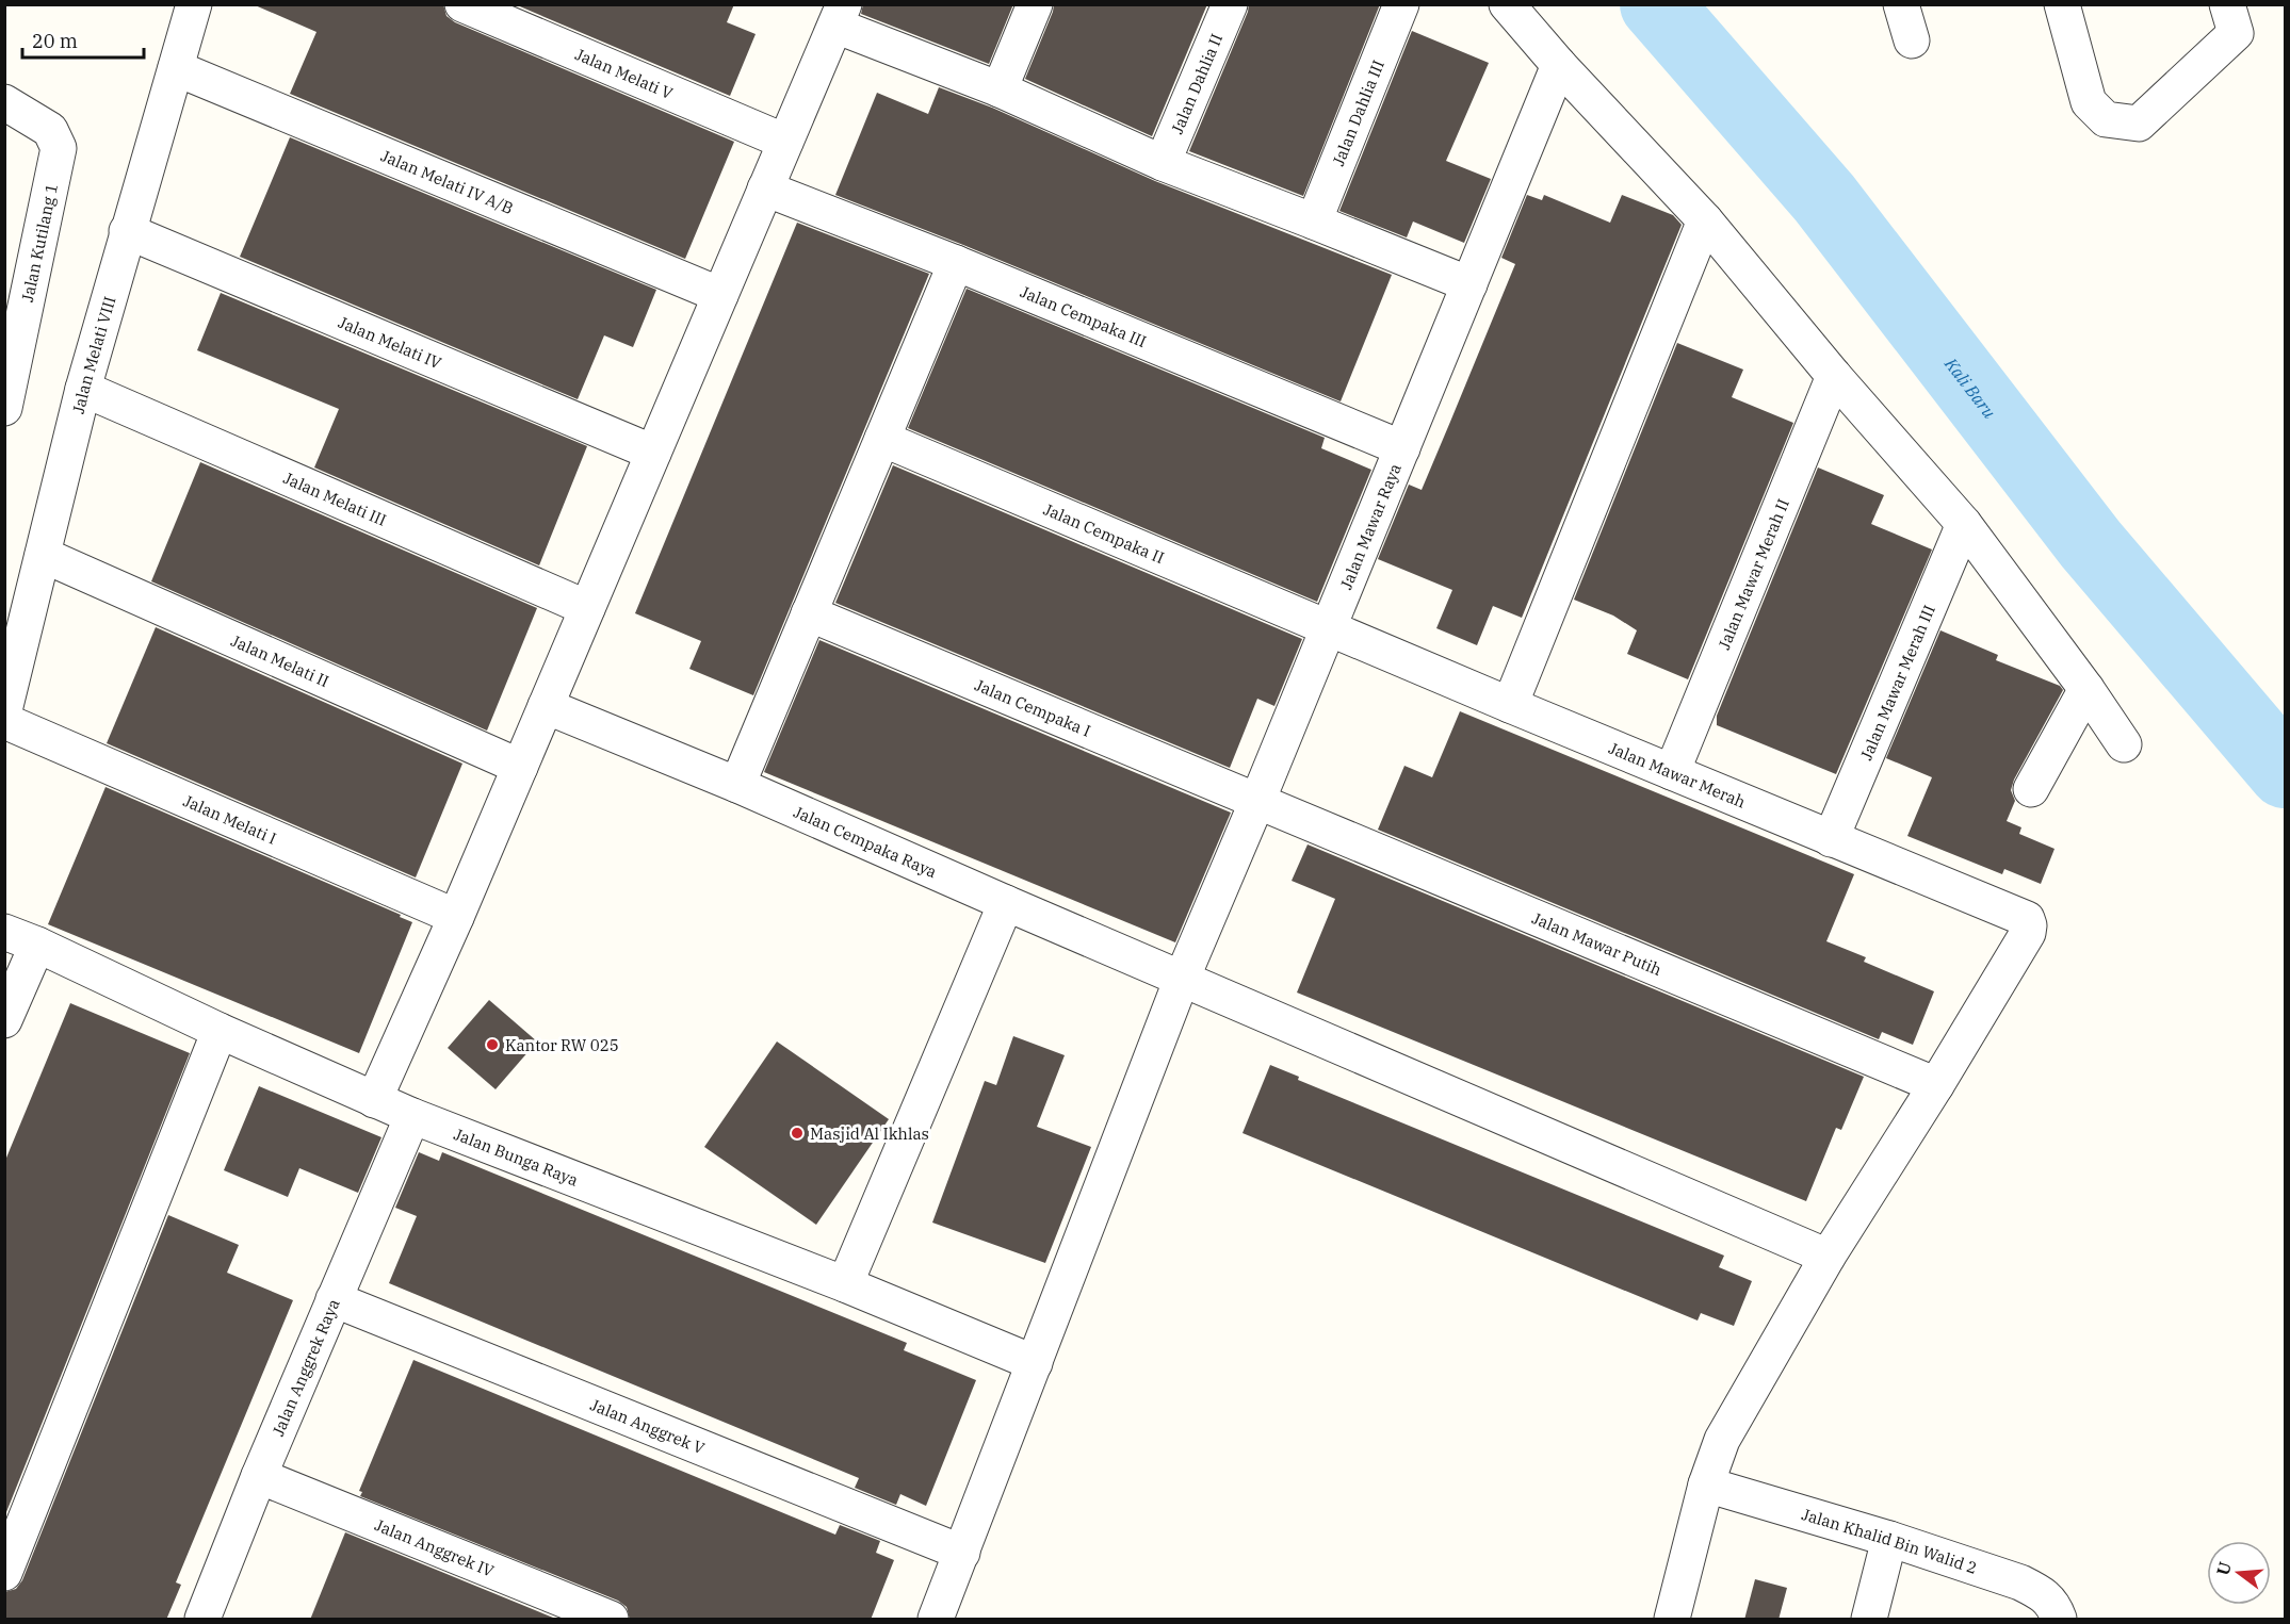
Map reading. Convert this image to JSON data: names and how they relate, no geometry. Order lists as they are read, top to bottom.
{
  "streets": {
    "street": [
      "Jalan Melati V",
      "Jalan Dahlia II",
      "Jalan Dahlia III",
      "Jalan Melati IV A/B",
      "Jalan Kutilang 1",
      "Jalan Cempaka III",
      "Jalan Melati IV",
      "Jalan Melati VIII",
      "Jalan Melati III",
      "Jalan Mawar Raya",
      "Jalan Cempaka II",
      "Jalan Mawar Merah II",
      "Jalan Melati II",
      "Jalan Mawar Merah III",
      "Jalan Cempaka I",
      "Jalan Mawar Merah",
      "Jalan Melati I",
      "Jalan Cempaka Raya",
      "Jalan Mawar Putih",
      "Jalan Bunga Raya",
      "Jalan Anggrek Raya",
      "Jalan Anggrek V",
      "Jalan Khalid Bin Walid 2",
      "Jalan Anggrek IV"
    ]
  },
  "crossings": [
    ["Jalan Melati IV A/B", "Jalan Melati VIII"],
    ["Jalan Cempaka III", "Jalan Mawar Raya"],
    ["Jalan Melati IV", "Jalan Melati VIII"],
    ["Jalan Melati VIII", "Jalan Melati III"],
    ["Jalan Melati VIII", "Jalan Melati II"],
    ["Jalan Mawar Raya", "Jalan Cempaka II"],
    ["Jalan Mawar Raya", "Jalan Cempaka I"],
    ["Jalan Mawar Raya", "Jalan Mawar Merah"],
    ["Jalan Mawar Raya", "Jalan Cempaka Raya"],
    ["Jalan Mawar Raya", "Jalan Mawar Putih"],
    ["Jalan Mawar Raya", "Jalan Bunga Raya"],
    ["Jalan Mawar Raya", "Jalan Anggrek V"],
    ["Jalan Cempaka II", "Jalan Mawar Merah"],
    ["Jalan Mawar Merah II", "Jalan Mawar Merah"],
    ["Jalan Mawar Merah III", "Jalan Mawar Merah"],
    ["Jalan Cempaka I", "Jalan Mawar Putih"],
    ["Jalan Mawar Merah", "Jalan Mawar Putih"],
    ["Jalan Bunga Raya", "Jalan Anggrek Raya"],
    ["Jalan Anggrek Raya", "Jalan Anggrek V"],
    ["Jalan Anggrek Raya", "Jalan Anggrek IV"]
  ],
  "water": ["Kali Baru"],
  "places": ["Kantor RW 025", "Masjid Al Ikhlas"],
  "scale_bar": "20 m",
  "north": "left"
}
